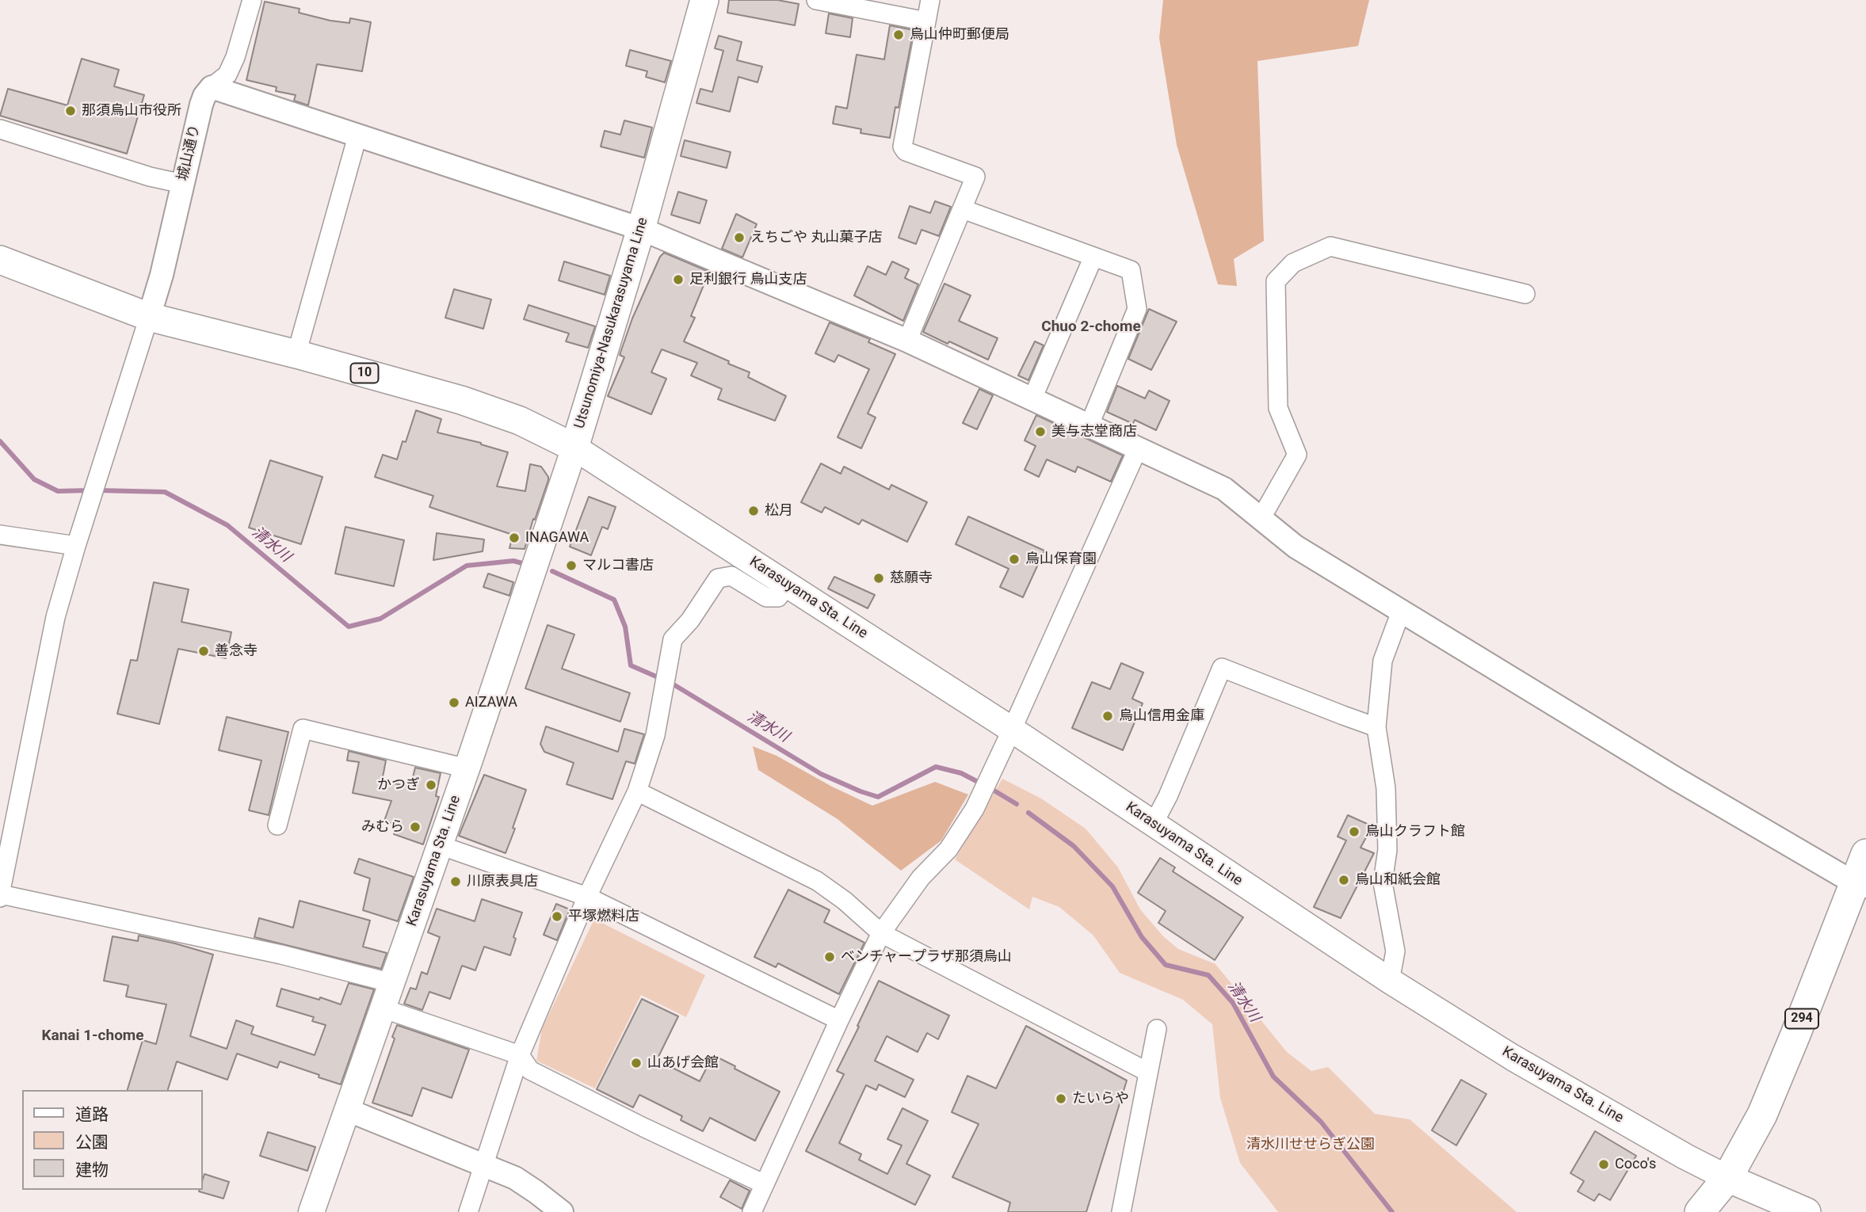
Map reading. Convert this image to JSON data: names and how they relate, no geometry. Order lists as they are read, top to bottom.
{
  "streets": {
    "highway": ["294"],
    "main road": ["Utsunomiya-Nasukarasuyama Line", "10", "Karasuyama Sta. Line"],
    "street": ["城山通り"]
  },
  "crossings": [
    ["城山通り", "Utsunomiya-Nasukarasuyama Line"],
    ["Utsunomiya-Nasukarasuyama Line", "Karasuyama Sta. Line"],
    ["Karasuyama Sta. Line", "294"]
  ],
  "districts": ["Chuo 2-chome", "Kanai 1-chome"],
  "water": ["清水川"],
  "parks": ["清水川せせらぎ公園"],
  "places": [
    "烏山仲町郵便局",
    "那須烏山市役所",
    "えちごや 丸山菓子店",
    "足利銀行 烏山支店",
    "美与志堂商店",
    "松月",
    "INAGAWA",
    "烏山保育園",
    "マルコ書店",
    "慈願寺",
    "善念寺",
    "AIZAWA",
    "烏山信用金庫",
    "かつぎ",
    "みむら",
    "烏山クラフト館",
    "烏山和紙会館",
    "川原表具店",
    "平塚燃料店",
    "ベンチャープラザ那須烏山",
    "山あげ会館",
    "たいらや",
    "Coco's"
  ],
  "legend": ["道路", "公園", "建物"]
}
